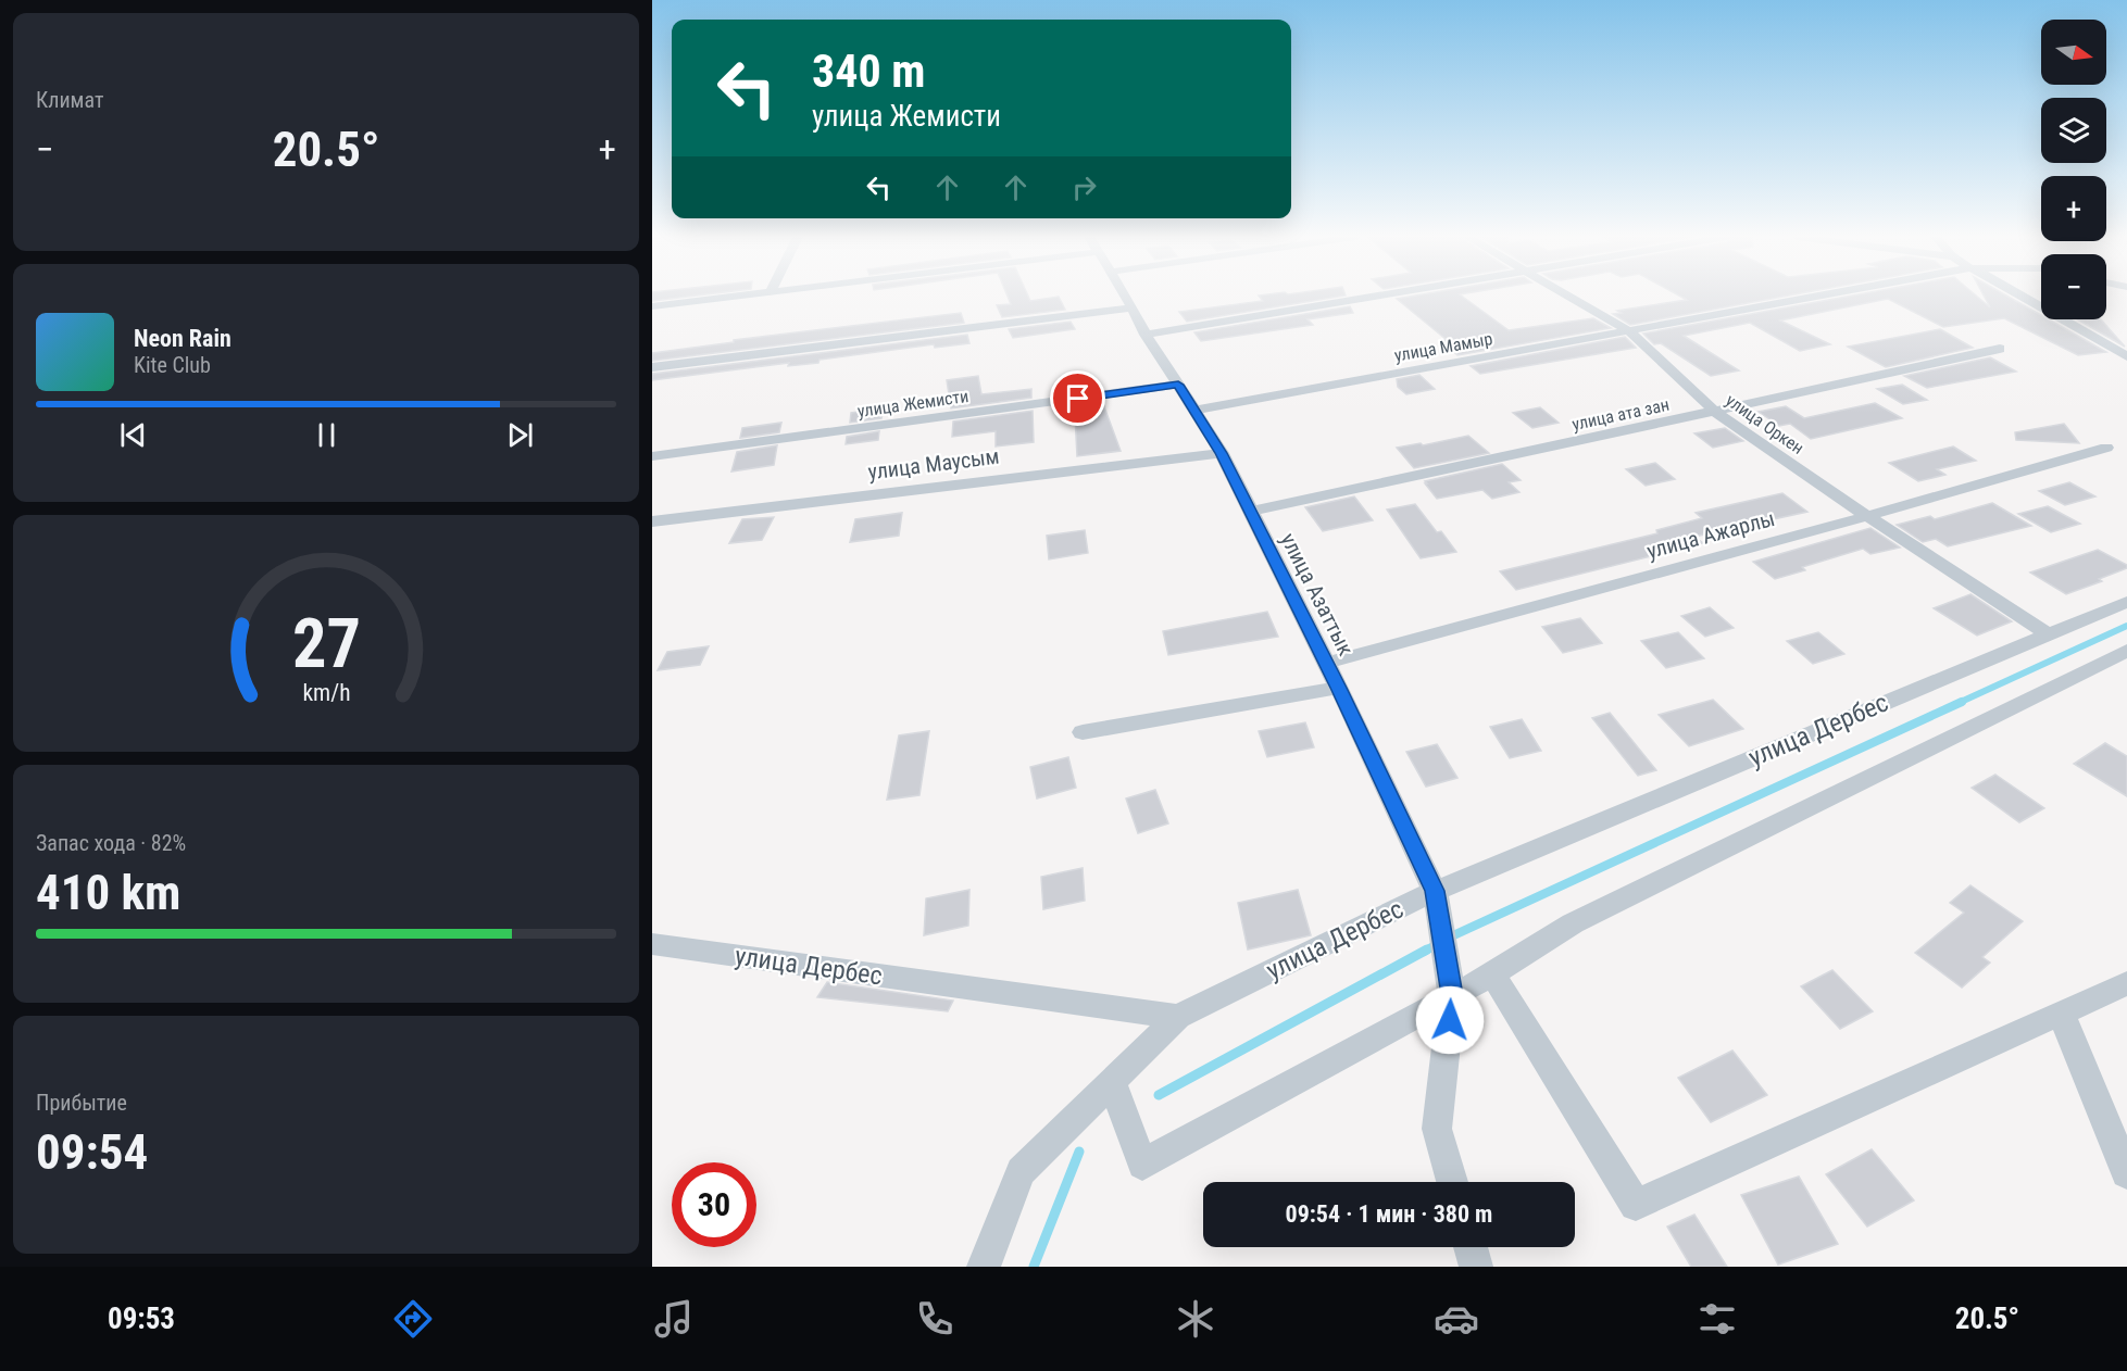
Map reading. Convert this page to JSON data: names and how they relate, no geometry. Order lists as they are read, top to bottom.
{
  "streets": {
    "street": [
      "улица Мамыр",
      "улица Жемисти",
      "улица ата зан",
      "улица Оркен",
      "улица Маусым",
      "улица Ажарлы",
      "улица Азаттык",
      "улица Дербес"
    ]
  },
  "crossings": [
    ["улица Мамыр", "улица Оркен"],
    ["улица Мамыр", "улица Азаттык"],
    ["улица Жемисти", "улица Азаттык"],
    ["улица ата зан", "улица Оркен"],
    ["улица ата зан", "улица Азаттык"],
    ["улица Оркен", "улица Ажарлы"],
    ["улица Оркен", "улица Дербес"],
    ["улица Маусым", "улица Азаттык"],
    ["улица Ажарлы", "улица Азаттык"],
    ["улица Азаттык", "улица Дербес"]
  ],
  "north": "right",
  "page": {
    "tile": [
      "Климат",
      ["Запас хода · 82%", "410 km"],
      ["Прибытие", "09:54"]
    ],
    "map_buttons": ["+", "−"],
    "turn": ["340 m", "улица Жемисти"],
    "heat": ["−", "20.5°", "+"],
    "song": ["Neon Rain", "Kite Club"],
    "limit": "30",
    "trip": "09:54 · 1 мин · 380 m",
    "tabs": ["09:53", "20.5°"],
    "gauge": ["27", "km/h"]
  }
}
